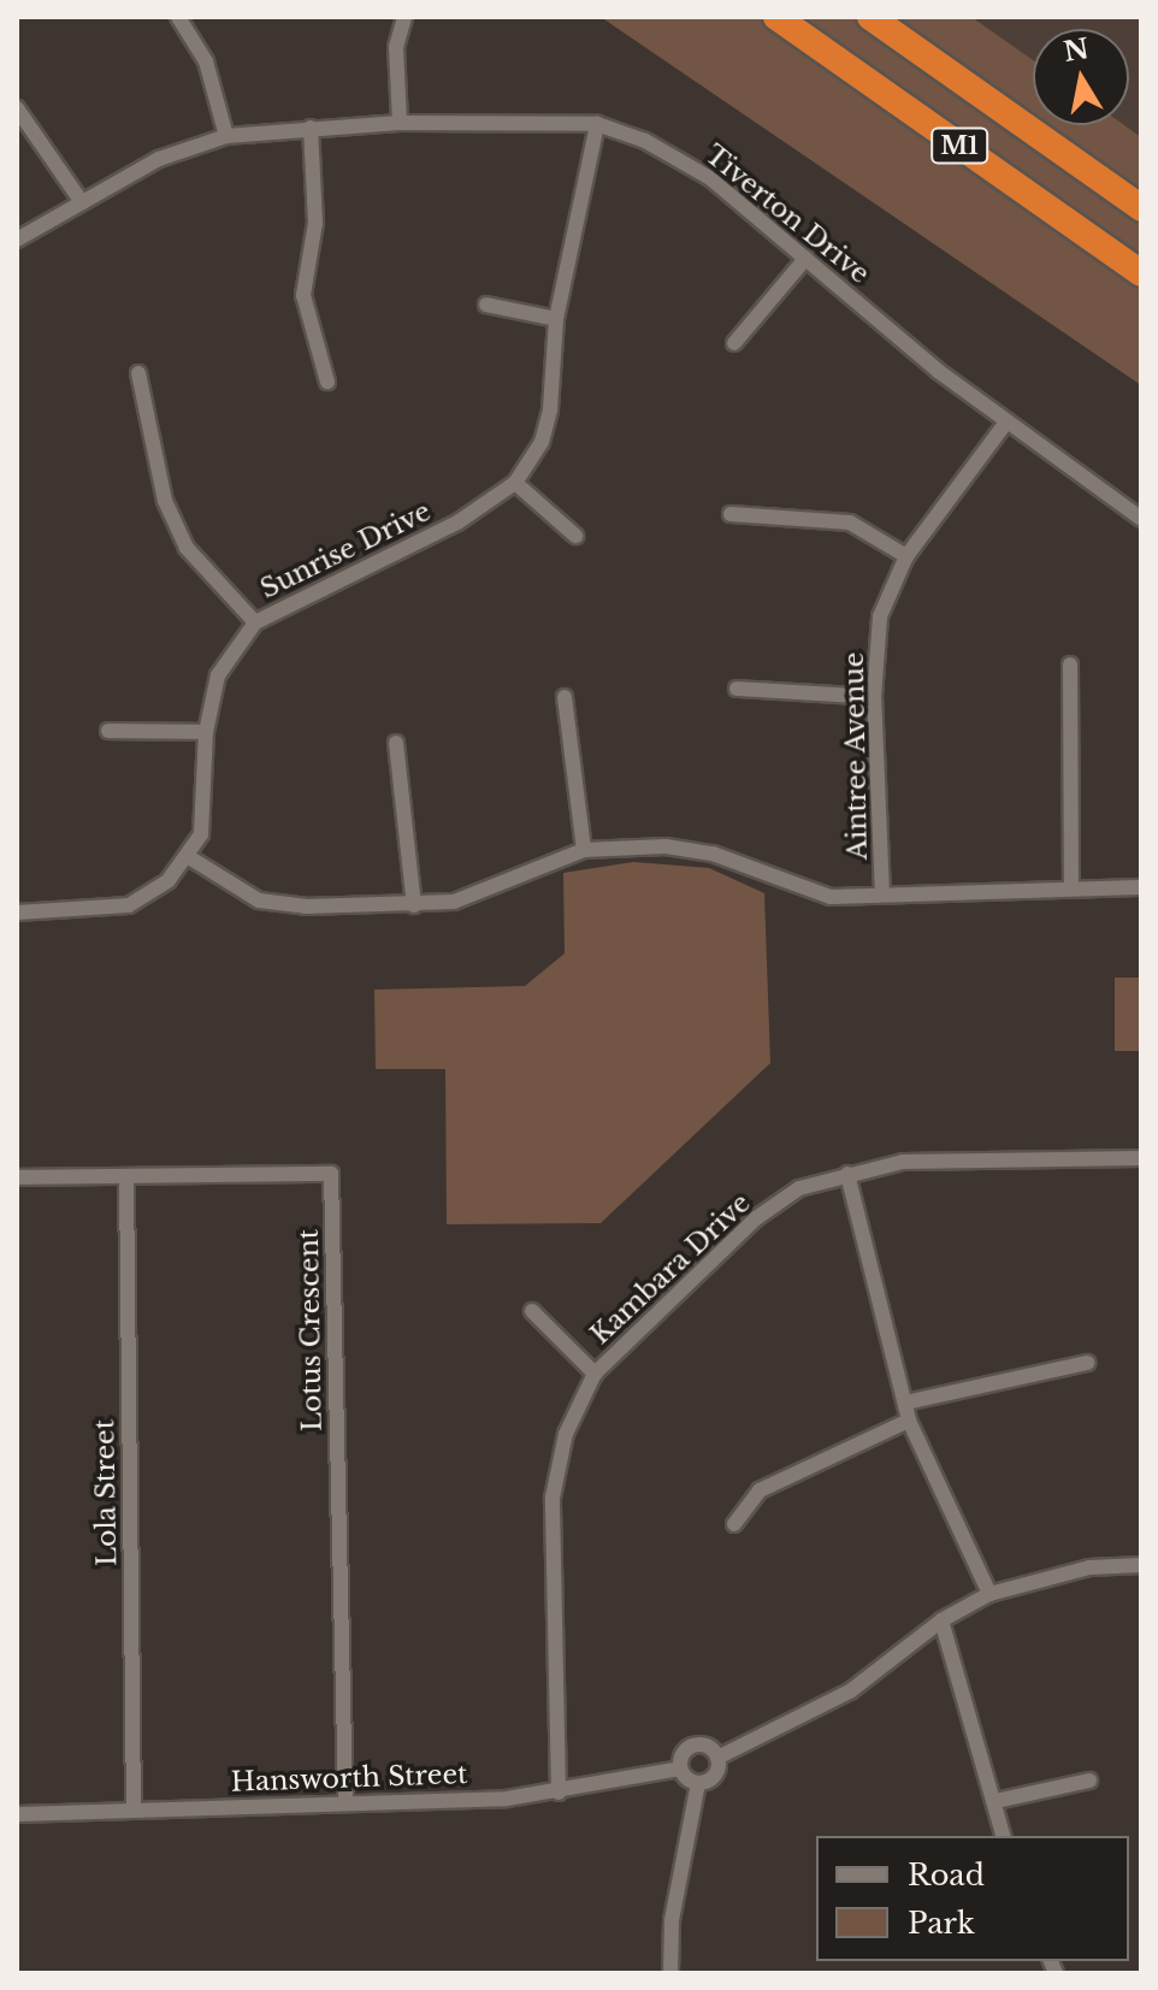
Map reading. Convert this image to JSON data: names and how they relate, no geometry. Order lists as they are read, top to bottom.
{
  "streets": {
    "highway": ["M1"],
    "street": [
      "Tiverton Drive",
      "Sunrise Drive",
      "Aintree Avenue",
      "Kambara Drive",
      "Lotus Crescent",
      "Lola Street",
      "Hansworth Street"
    ]
  },
  "crossings": [
    ["Tiverton Drive", "Sunrise Drive"],
    ["Tiverton Drive", "Aintree Avenue"],
    ["Kambara Drive", "Hansworth Street"],
    ["Lotus Crescent", "Lola Street"],
    ["Lotus Crescent", "Hansworth Street"],
    ["Lola Street", "Hansworth Street"]
  ],
  "legend": ["Road", "Park"],
  "north": "top"
}
